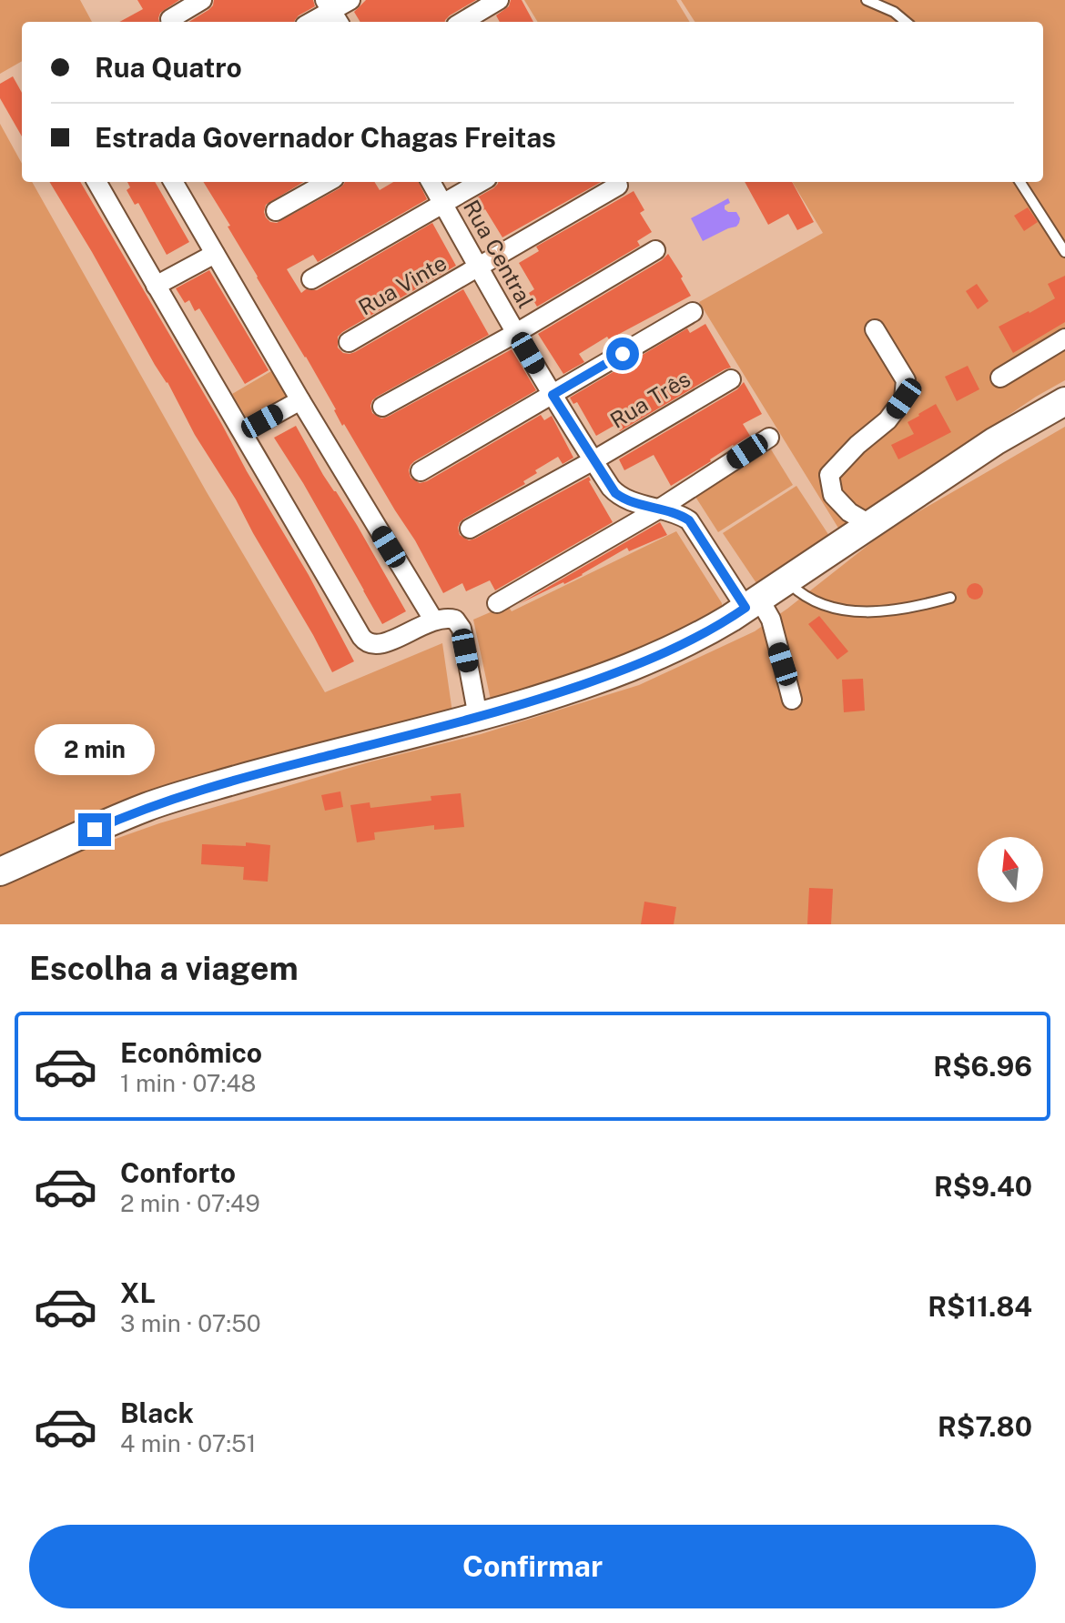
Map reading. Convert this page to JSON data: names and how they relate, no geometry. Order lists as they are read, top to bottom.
{
  "streets": {
    "street": ["Rua Central", "Rua Vinte", "Rua Três"]
  },
  "crossings": [
    ["Rua Central", "Rua Vinte"],
    ["Rua Central", "Rua Três"]
  ],
  "north": "top",
  "page": {
    "banner": ["Rua Quatro", "Estrada Governador Chagas Freitas"],
    "bubble": "2 min",
    "heading": "Escolha a viagem",
    "list": [
      {
        "name": "Econômico",
        "note": "1 min · 07:48",
        "value": "R$6.96"
      },
      {
        "name": "Conforto",
        "note": "2 min · 07:49",
        "value": "R$9.40"
      },
      {
        "name": "XL",
        "note": "3 min · 07:50",
        "value": "R$11.84"
      },
      {
        "name": "Black",
        "note": "4 min · 07:51",
        "value": "R$7.80"
      }
    ],
    "buttons": "Confirmar"
  }
}
